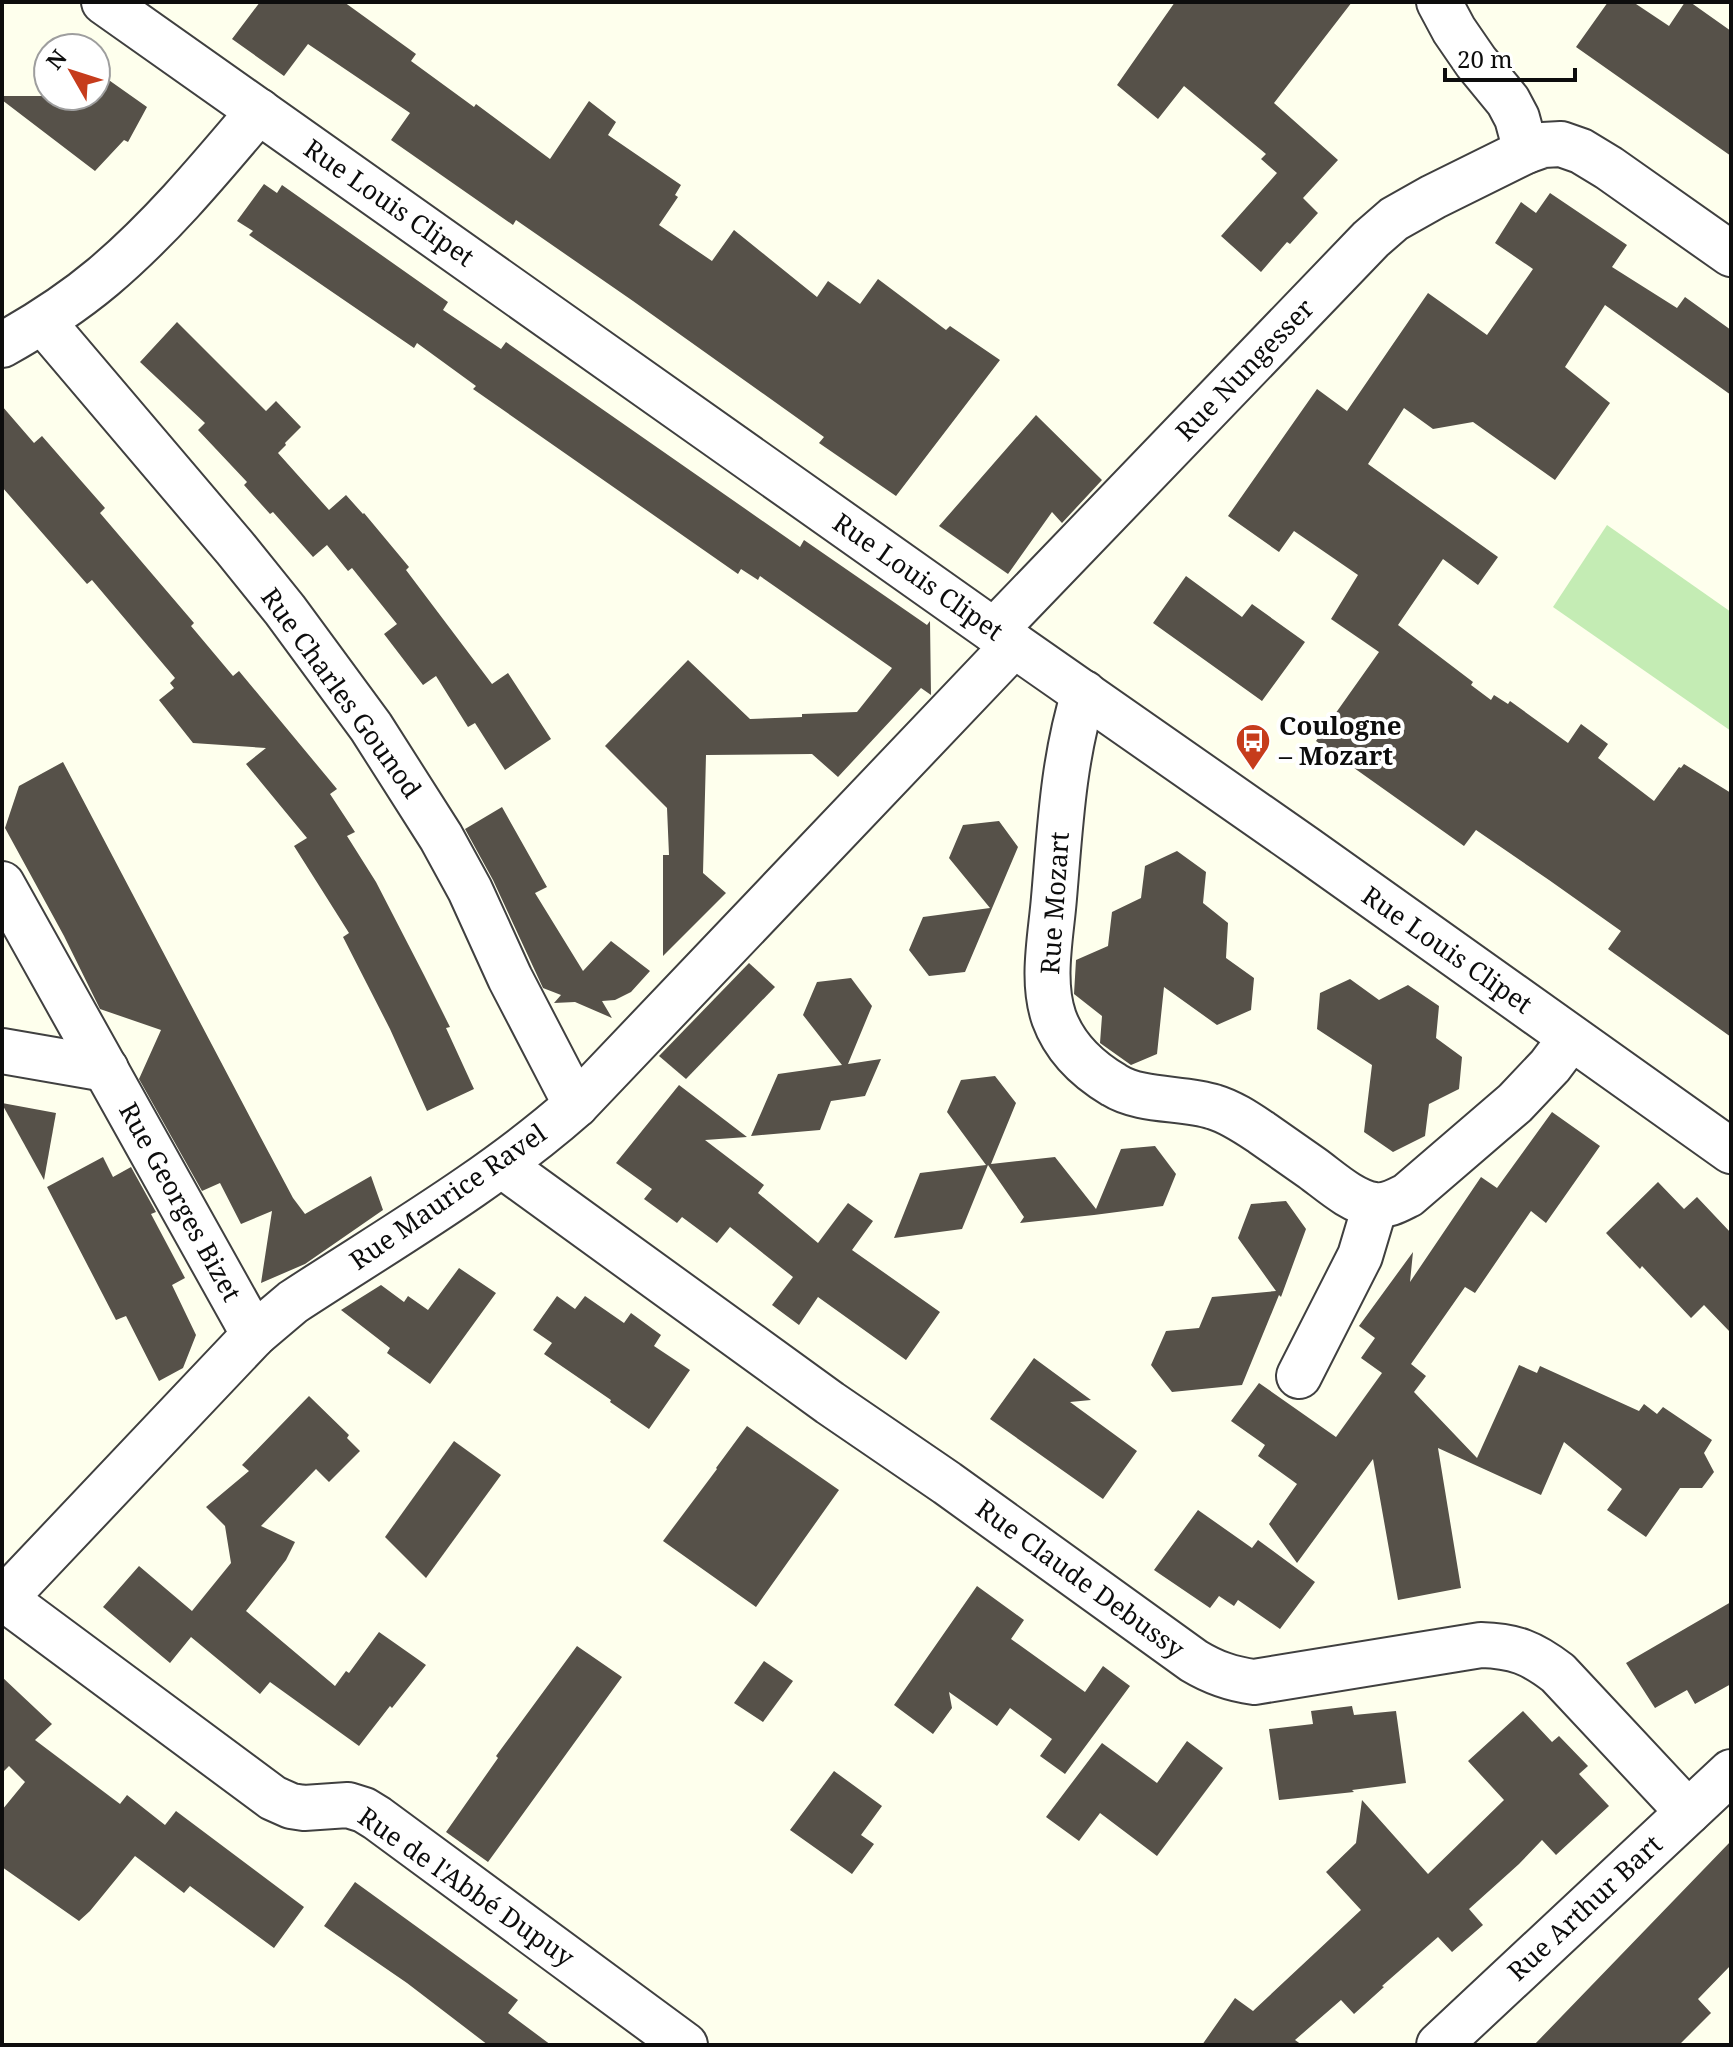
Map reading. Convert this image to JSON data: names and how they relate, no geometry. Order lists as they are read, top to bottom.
{
  "streets": {
    "street": [
      "Rue Louis Clipet",
      "Rue Nungesser",
      "Rue Charles Gounod",
      "Rue Mozart",
      "Rue Maurice Ravel",
      "Rue Georges Bizet",
      "Rue Claude Debussy",
      "Rue de l'Abbé Dupuy",
      "Rue Arthur Bart"
    ]
  },
  "crossings": [
    ["Rue Louis Clipet", "Rue Nungesser"],
    ["Rue Louis Clipet", "Rue Mozart"],
    ["Rue Louis Clipet", "Rue Maurice Ravel"],
    ["Rue Nungesser", "Rue Maurice Ravel"],
    ["Rue Charles Gounod", "Rue Maurice Ravel"],
    ["Rue Maurice Ravel", "Rue Georges Bizet"],
    ["Rue Maurice Ravel", "Rue Claude Debussy"],
    ["Rue Maurice Ravel", "Rue de l'Abbé Dupuy"],
    ["Rue Claude Debussy", "Rue Arthur Bart"]
  ],
  "places": {
    "bus stop": ["Coulogne – Mozart"]
  },
  "scale_bar": "20 m",
  "north": "top left"
}
